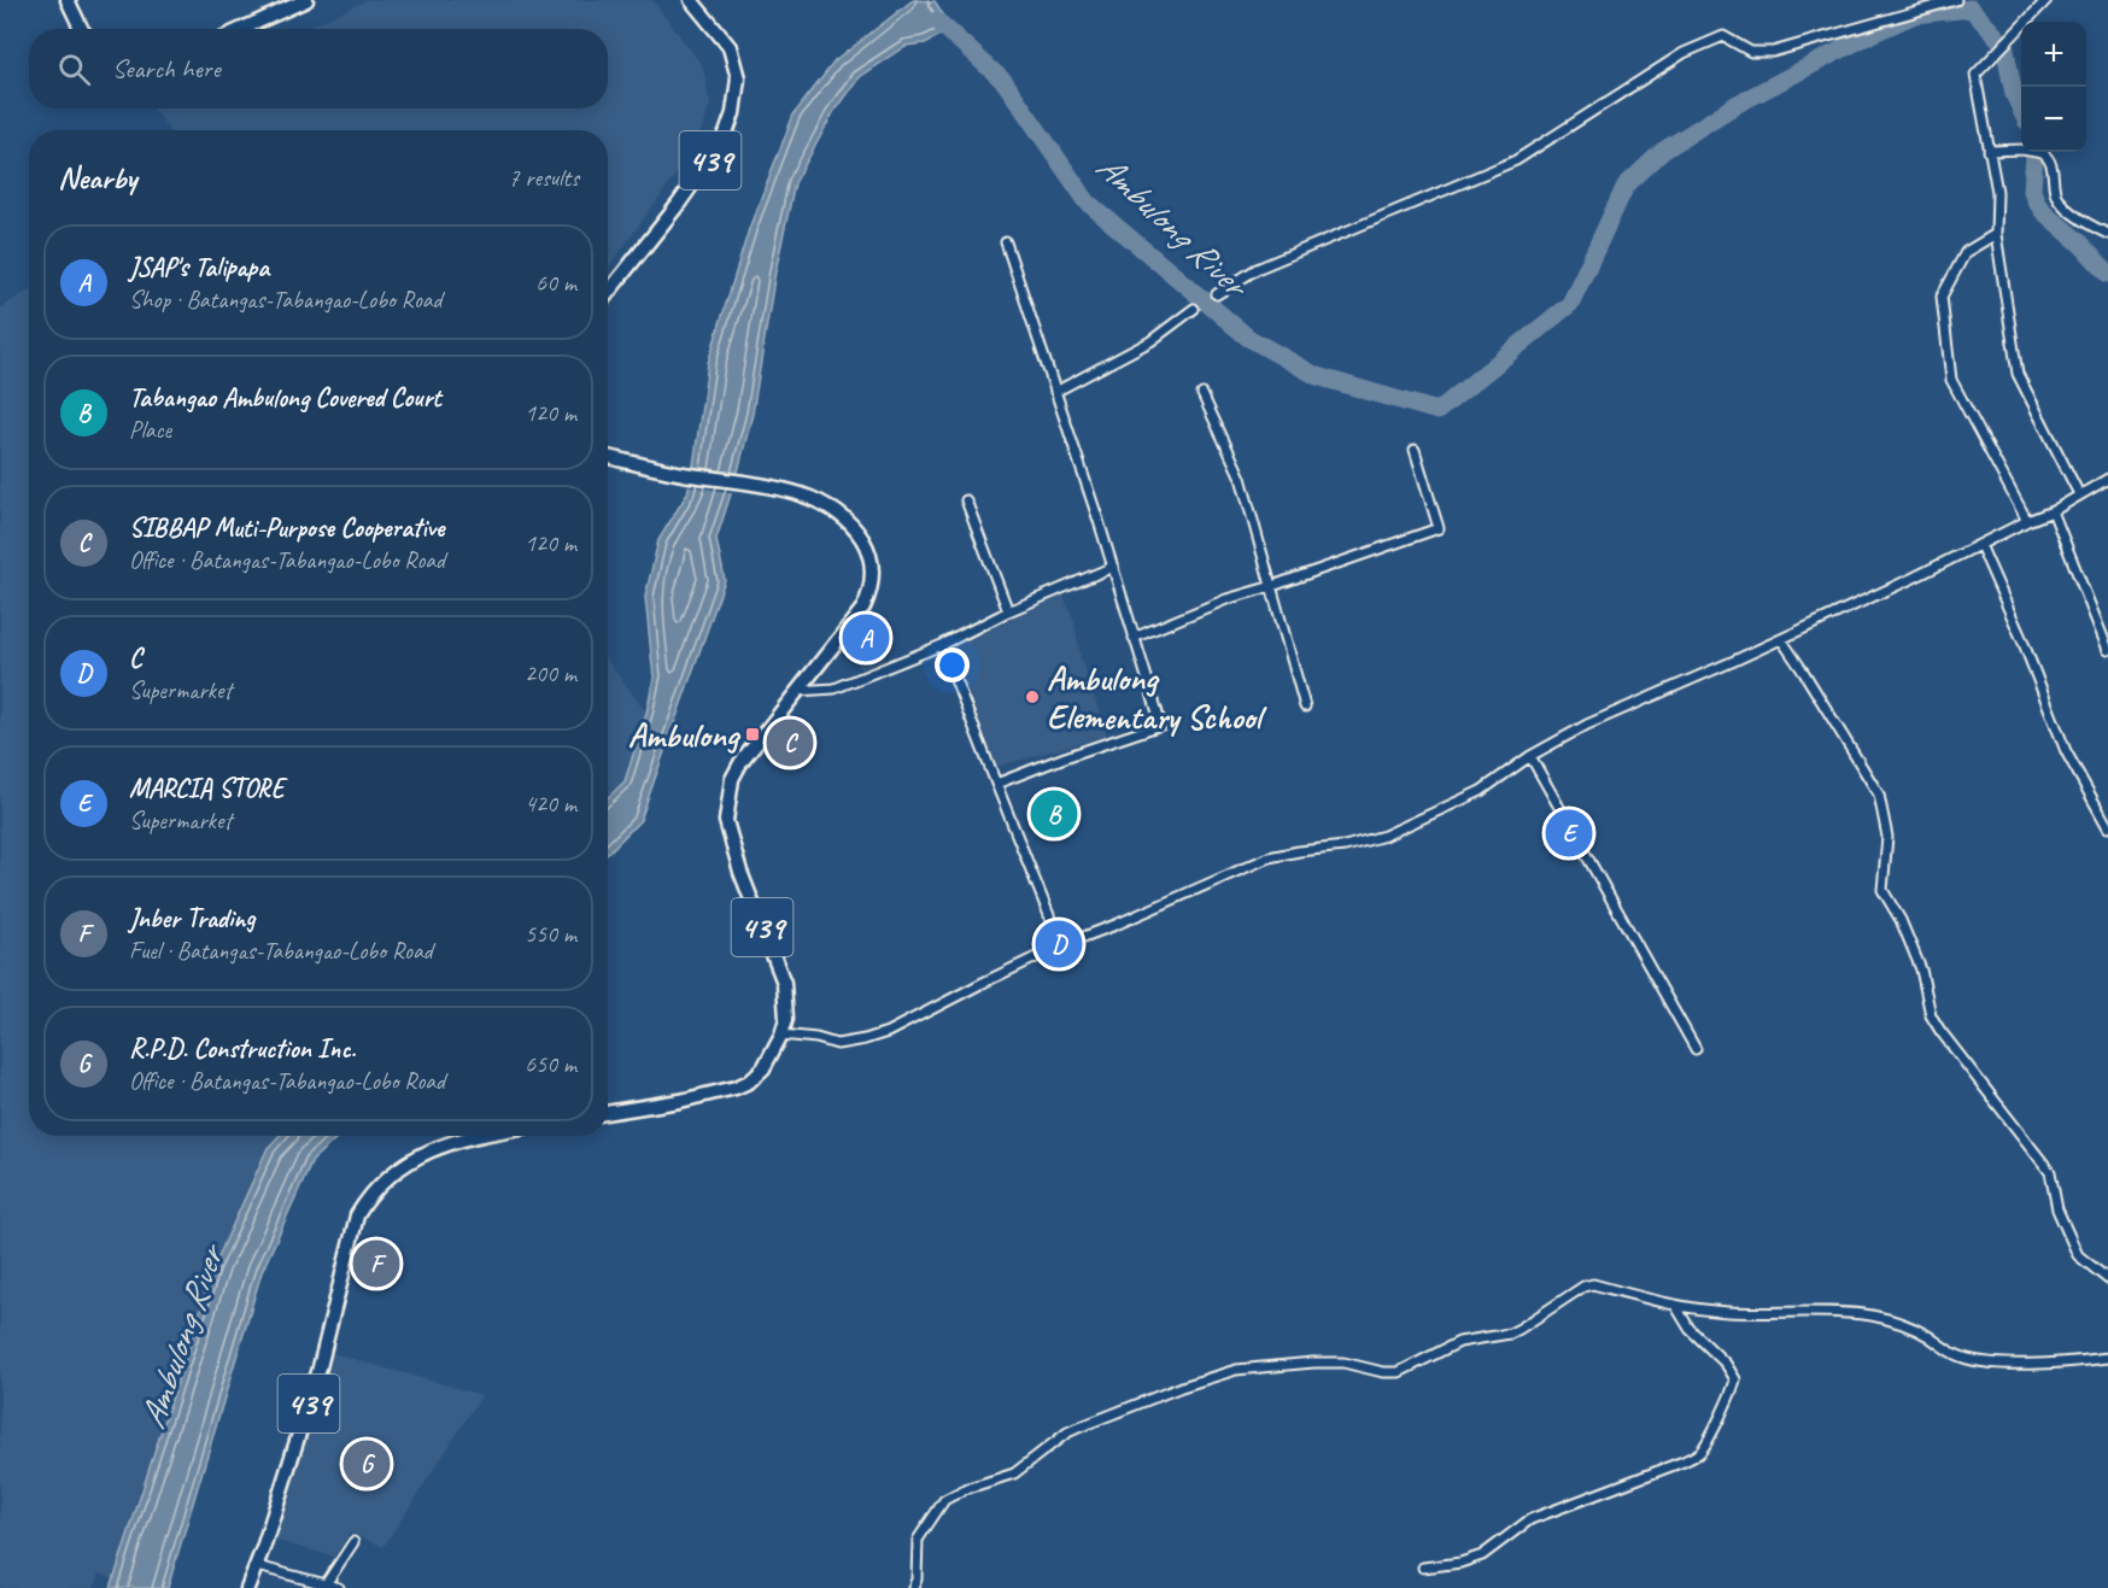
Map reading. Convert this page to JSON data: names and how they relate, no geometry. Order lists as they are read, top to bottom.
{
  "streets": {
    "main road": ["439"]
  },
  "water": ["Ambulong River"],
  "places": {
    "other": ["Ambulong Elementary School"],
    "transit": ["Ambulong"]
  },
  "page": {
    "map_buttons": ["+", "−"],
    "search": "Search here",
    "heading": ["Nearby", "7 results"],
    "list": [
      {
        "mark": "A",
        "name": "JSAP's Talipapa",
        "note": "Shop · Batangas-Tabangao-Lobo Road",
        "value": "60 m"
      },
      {
        "mark": "B",
        "name": "Tabangao Ambulong Covered Court",
        "note": "Place",
        "value": "120 m"
      },
      {
        "mark": "C",
        "name": "SIBBAP Muti-Purpose Cooperative",
        "note": "Office · Batangas-Tabangao-Lobo Road",
        "value": "120 m"
      },
      {
        "mark": "D",
        "name": "C",
        "note": "Supermarket",
        "value": "200 m"
      },
      {
        "mark": "E",
        "name": "MARCIA STORE",
        "note": "Supermarket",
        "value": "420 m"
      },
      {
        "mark": "F",
        "name": "Jnber Trading",
        "note": "Fuel · Batangas-Tabangao-Lobo Road",
        "value": "550 m"
      },
      {
        "mark": "G",
        "name": "R.P.D. Construction Inc.",
        "note": "Office · Batangas-Tabangao-Lobo Road",
        "value": "650 m"
      }
    ],
    "pins": [
      "A",
      "C",
      "B",
      "E",
      "D",
      "F",
      "G"
    ]
  }
}
